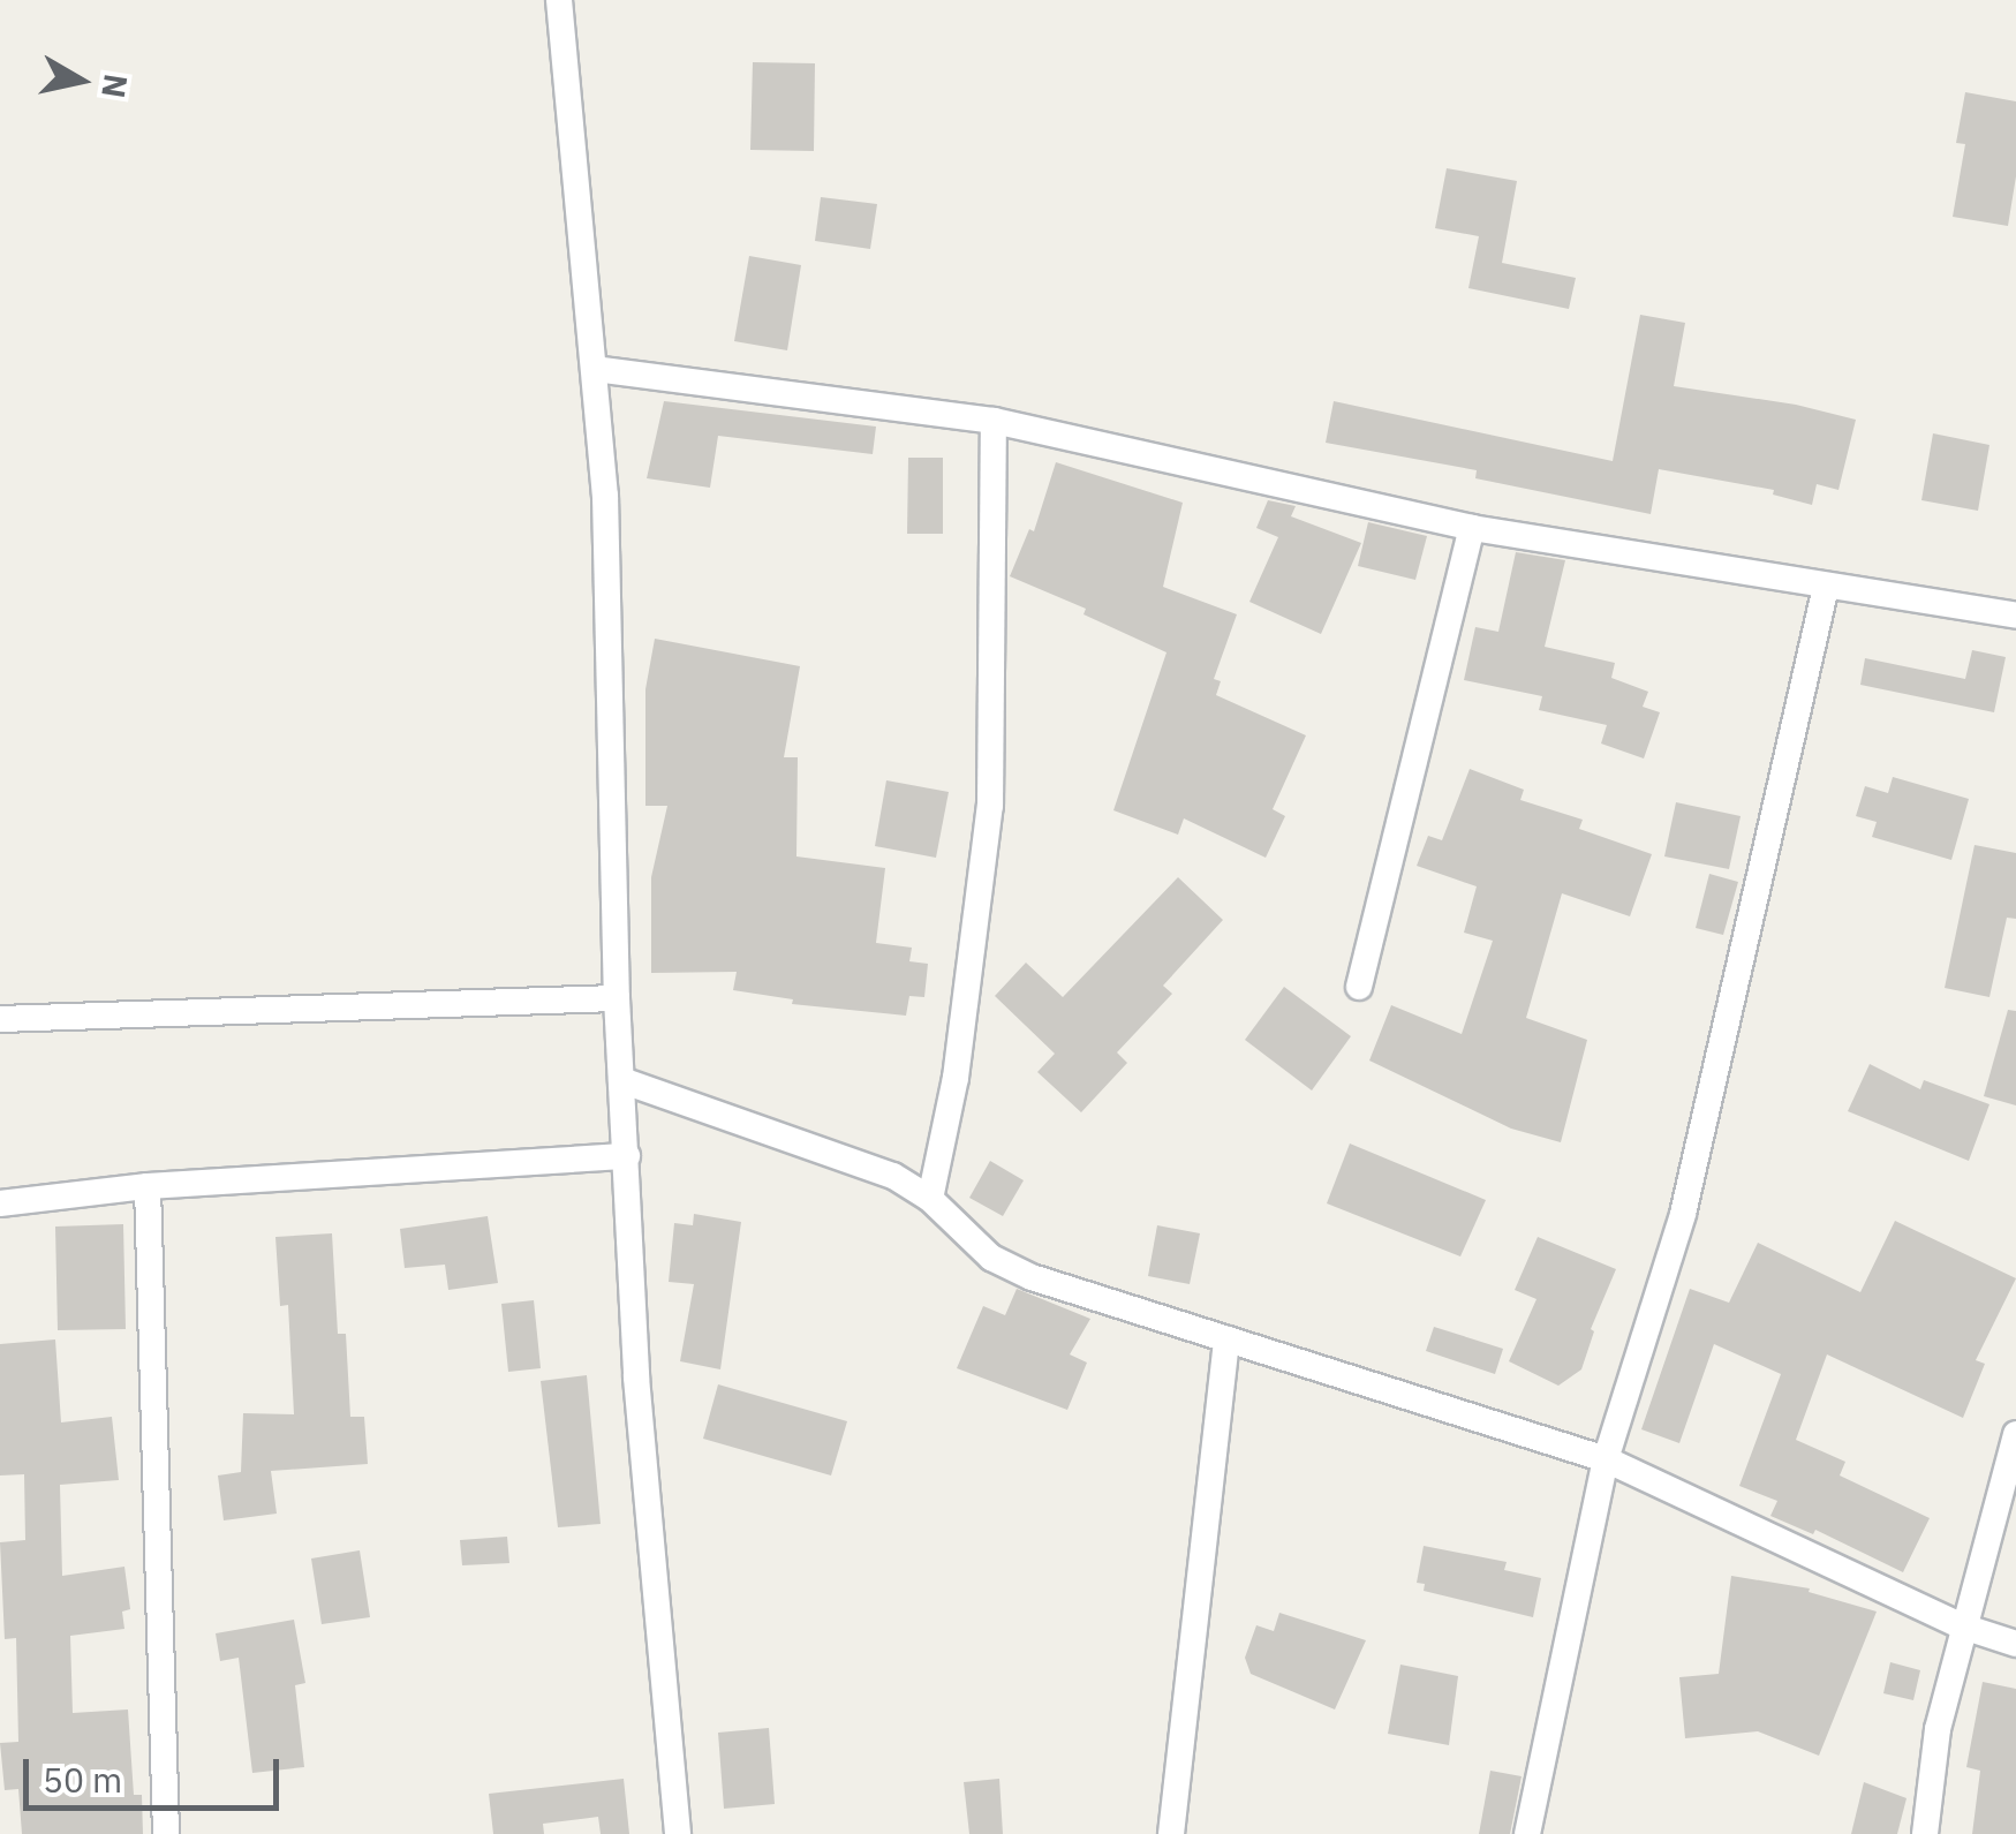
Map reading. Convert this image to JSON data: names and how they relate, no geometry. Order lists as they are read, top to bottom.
{
  "scale_bar": "50 m",
  "north": "right"
}
